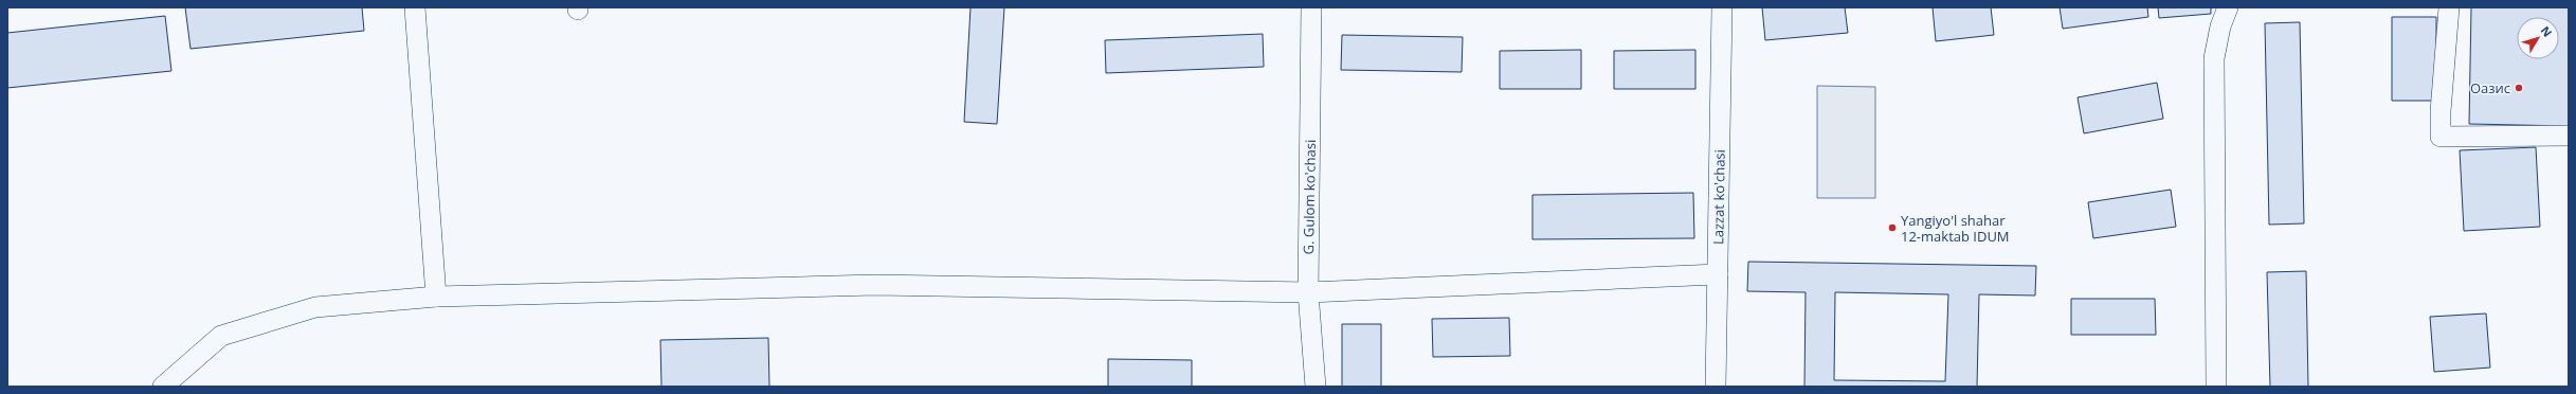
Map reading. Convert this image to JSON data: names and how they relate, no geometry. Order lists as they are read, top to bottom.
{
  "streets": {
    "street": ["G. Gulom ko'chasi", "Lazzat ko'chasi"]
  },
  "places": ["Оазис", "Yangiyo'l shahar 12-maktab IDUM"],
  "north": "top right"
}
